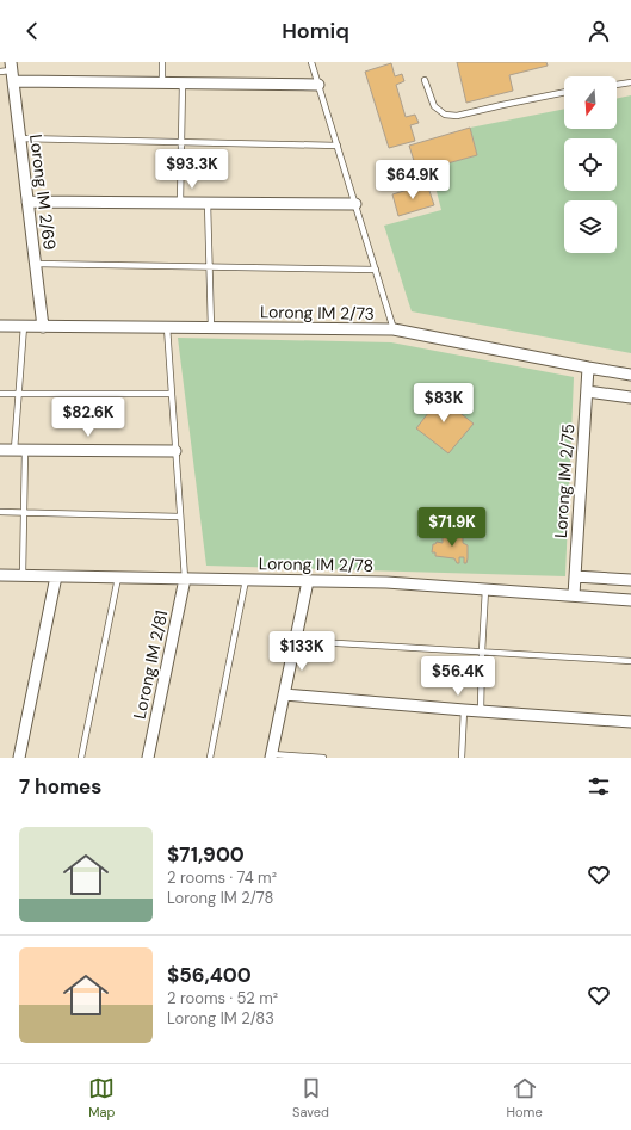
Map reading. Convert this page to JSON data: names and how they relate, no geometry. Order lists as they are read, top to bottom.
{
  "streets": {
    "street": [
      "Lorong IM 2/69",
      "Lorong IM 2/73",
      "Lorong IM 2/75",
      "Lorong IM 2/78",
      "Lorong IM 2/81"
    ]
  },
  "crossings": [
    ["Lorong IM 2/69", "Lorong IM 2/73"],
    ["Lorong IM 2/73", "Lorong IM 2/75"],
    ["Lorong IM 2/75", "Lorong IM 2/78"],
    ["Lorong IM 2/78", "Lorong IM 2/81"]
  ],
  "north": "bottom",
  "page": {
    "header": "Homiq",
    "price": [
      "$93.3K",
      "$64.9K",
      "$83K",
      "$82.6K",
      "$71.9K",
      "$133K",
      "$56.4K"
    ],
    "heading": "7 homes",
    "list": [
      {
        "name": "$71,900",
        "note": "2 rooms · 74 m² · Lorong IM 2/78"
      },
      {
        "name": "$56,400",
        "note": "2 rooms · 52 m² · Lorong IM 2/83"
      }
    ],
    "tabs": ["Map", "Saved", "Home"]
  }
}
